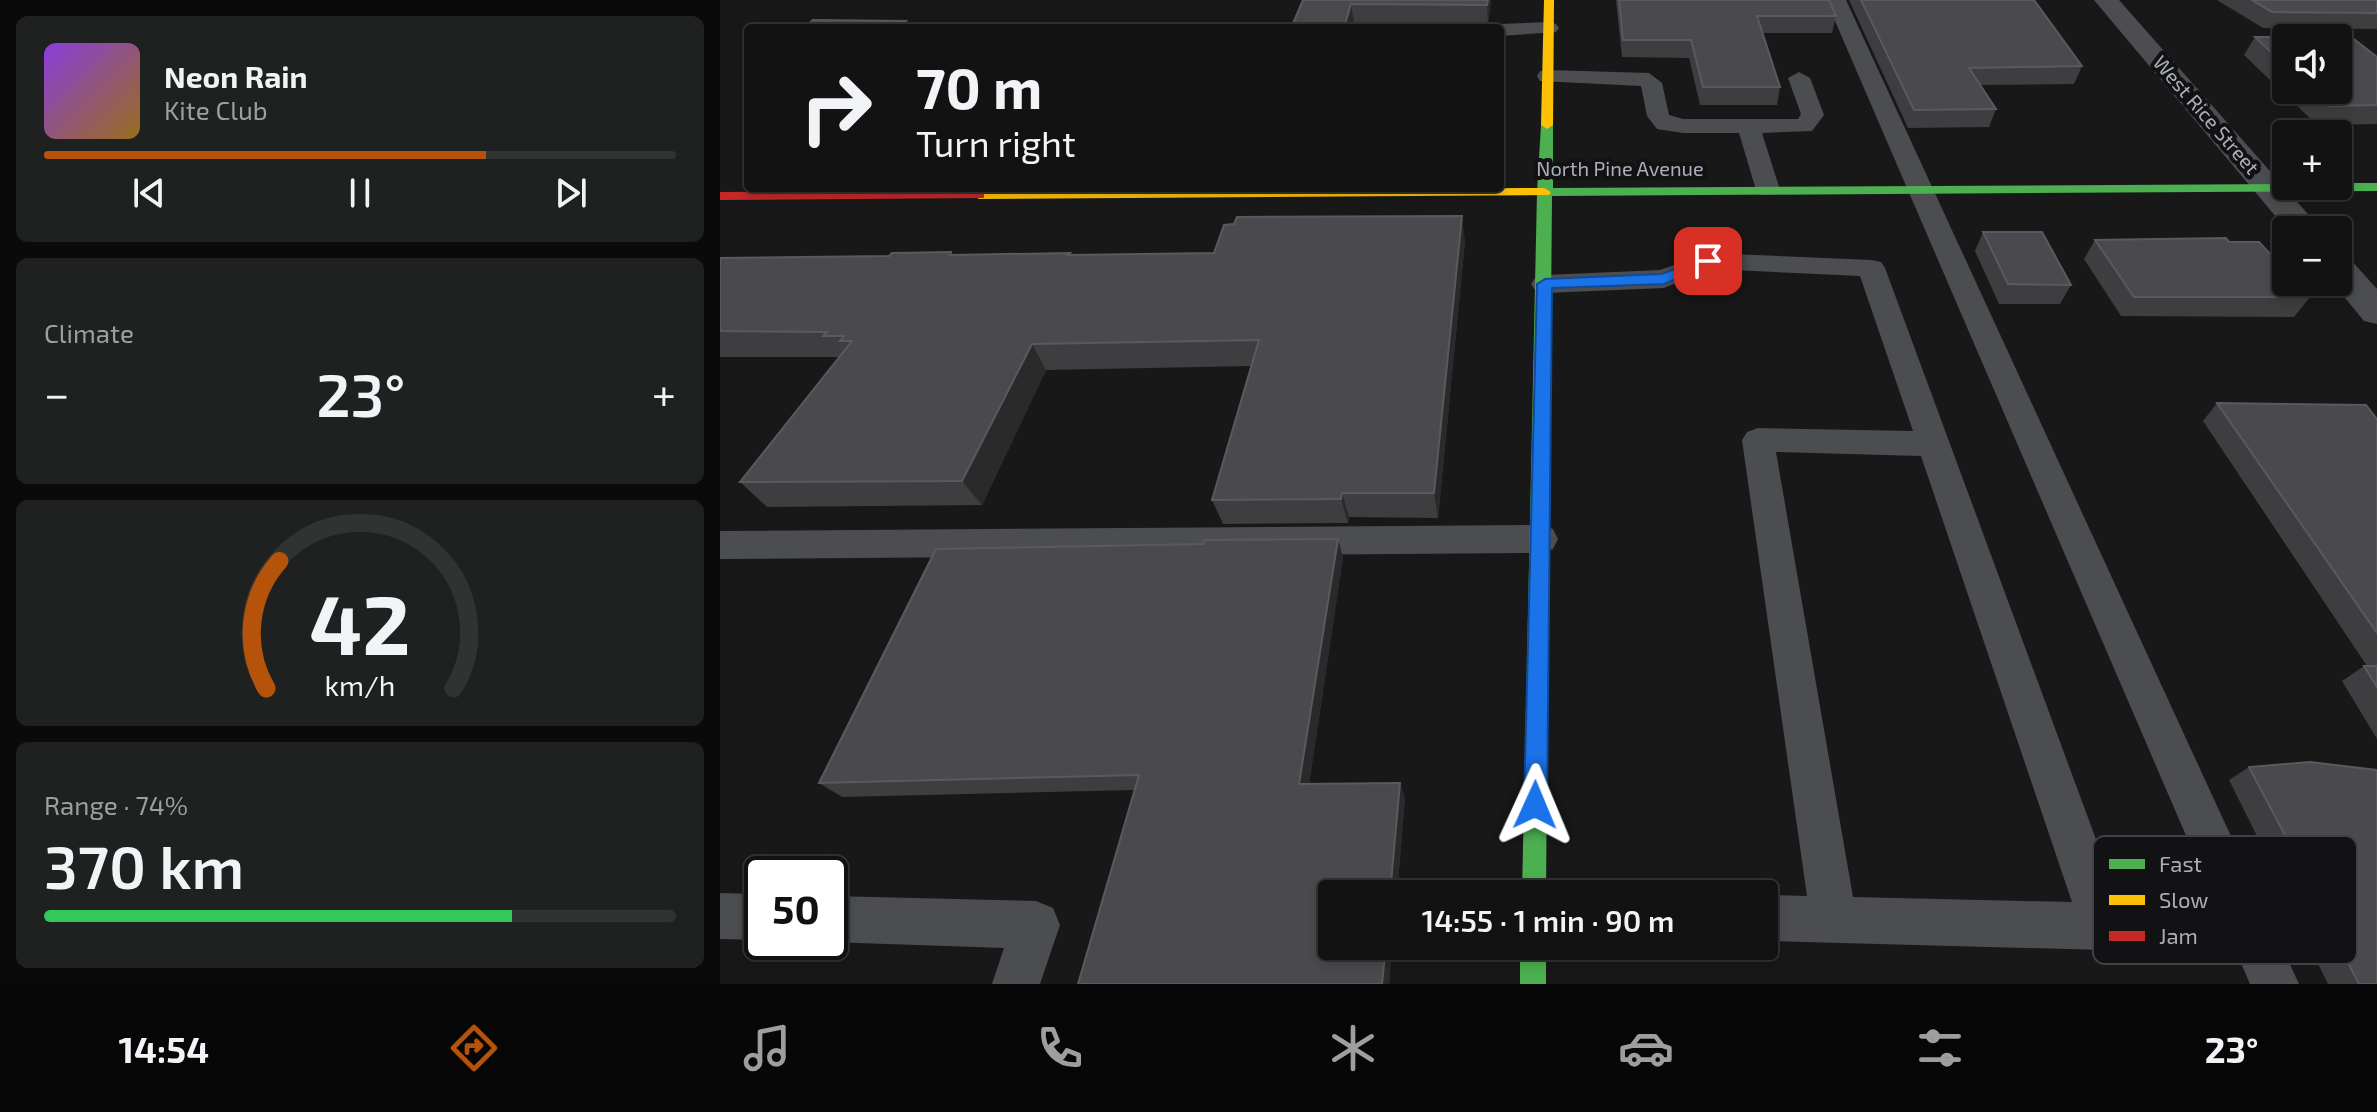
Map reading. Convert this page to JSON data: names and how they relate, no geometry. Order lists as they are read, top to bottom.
{
  "streets": {
    "street": ["West Rice Street", "North Pine Avenue"]
  },
  "crossings": [
    ["West Rice Street", "North Pine Avenue"]
  ],
  "legend": ["Fast", "Slow", "Jam"],
  "page": {
    "map_buttons": ["+", "−"],
    "turn": ["70 m", "Turn right"],
    "song": ["Neon Rain", "Kite Club"],
    "tile": [
      "Climate",
      ["Range · 74%", "370 km"]
    ],
    "heat": ["−", "23°", "+"],
    "limit": "50",
    "trip": "14:55 · 1 min · 90 m",
    "tabs": ["14:54", "23°"],
    "gauge": ["42", "km/h"]
  }
}
